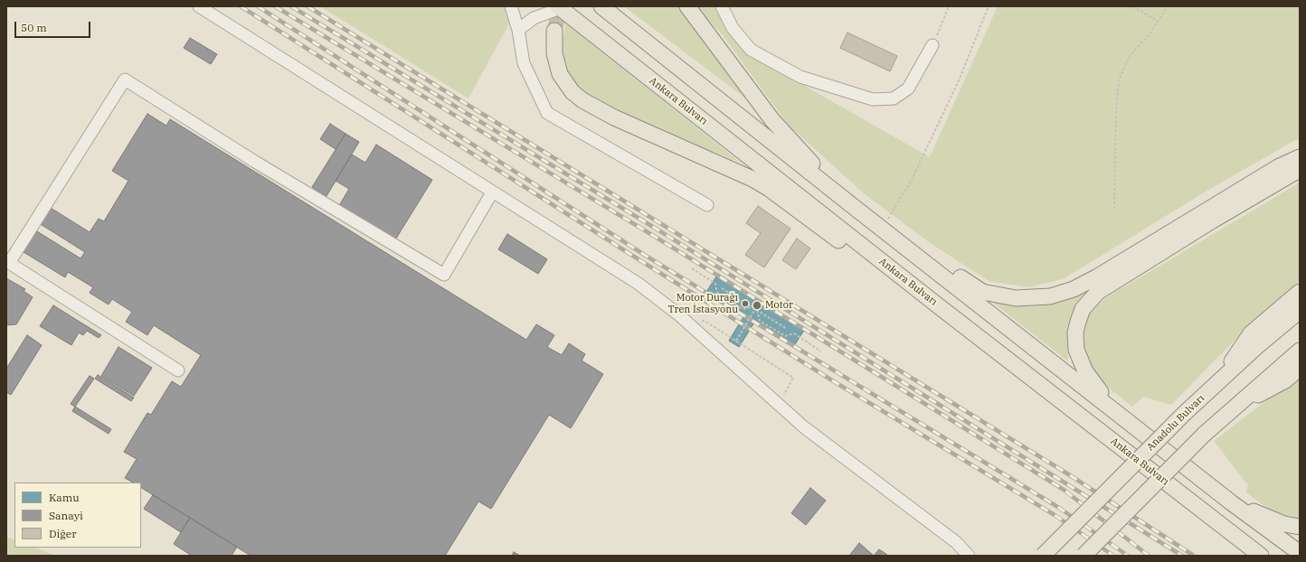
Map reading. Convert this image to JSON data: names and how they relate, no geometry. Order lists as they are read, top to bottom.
{
  "streets": {
    "main road": ["Ankara Bulvarı", "Anadolu Bulvarı"]
  },
  "places": ["Motor Durağı Tren İstasyonu", "Motor"],
  "legend": ["Kamu", "Sanayi", "Diğer"],
  "scale_bar": "50 m"
}
